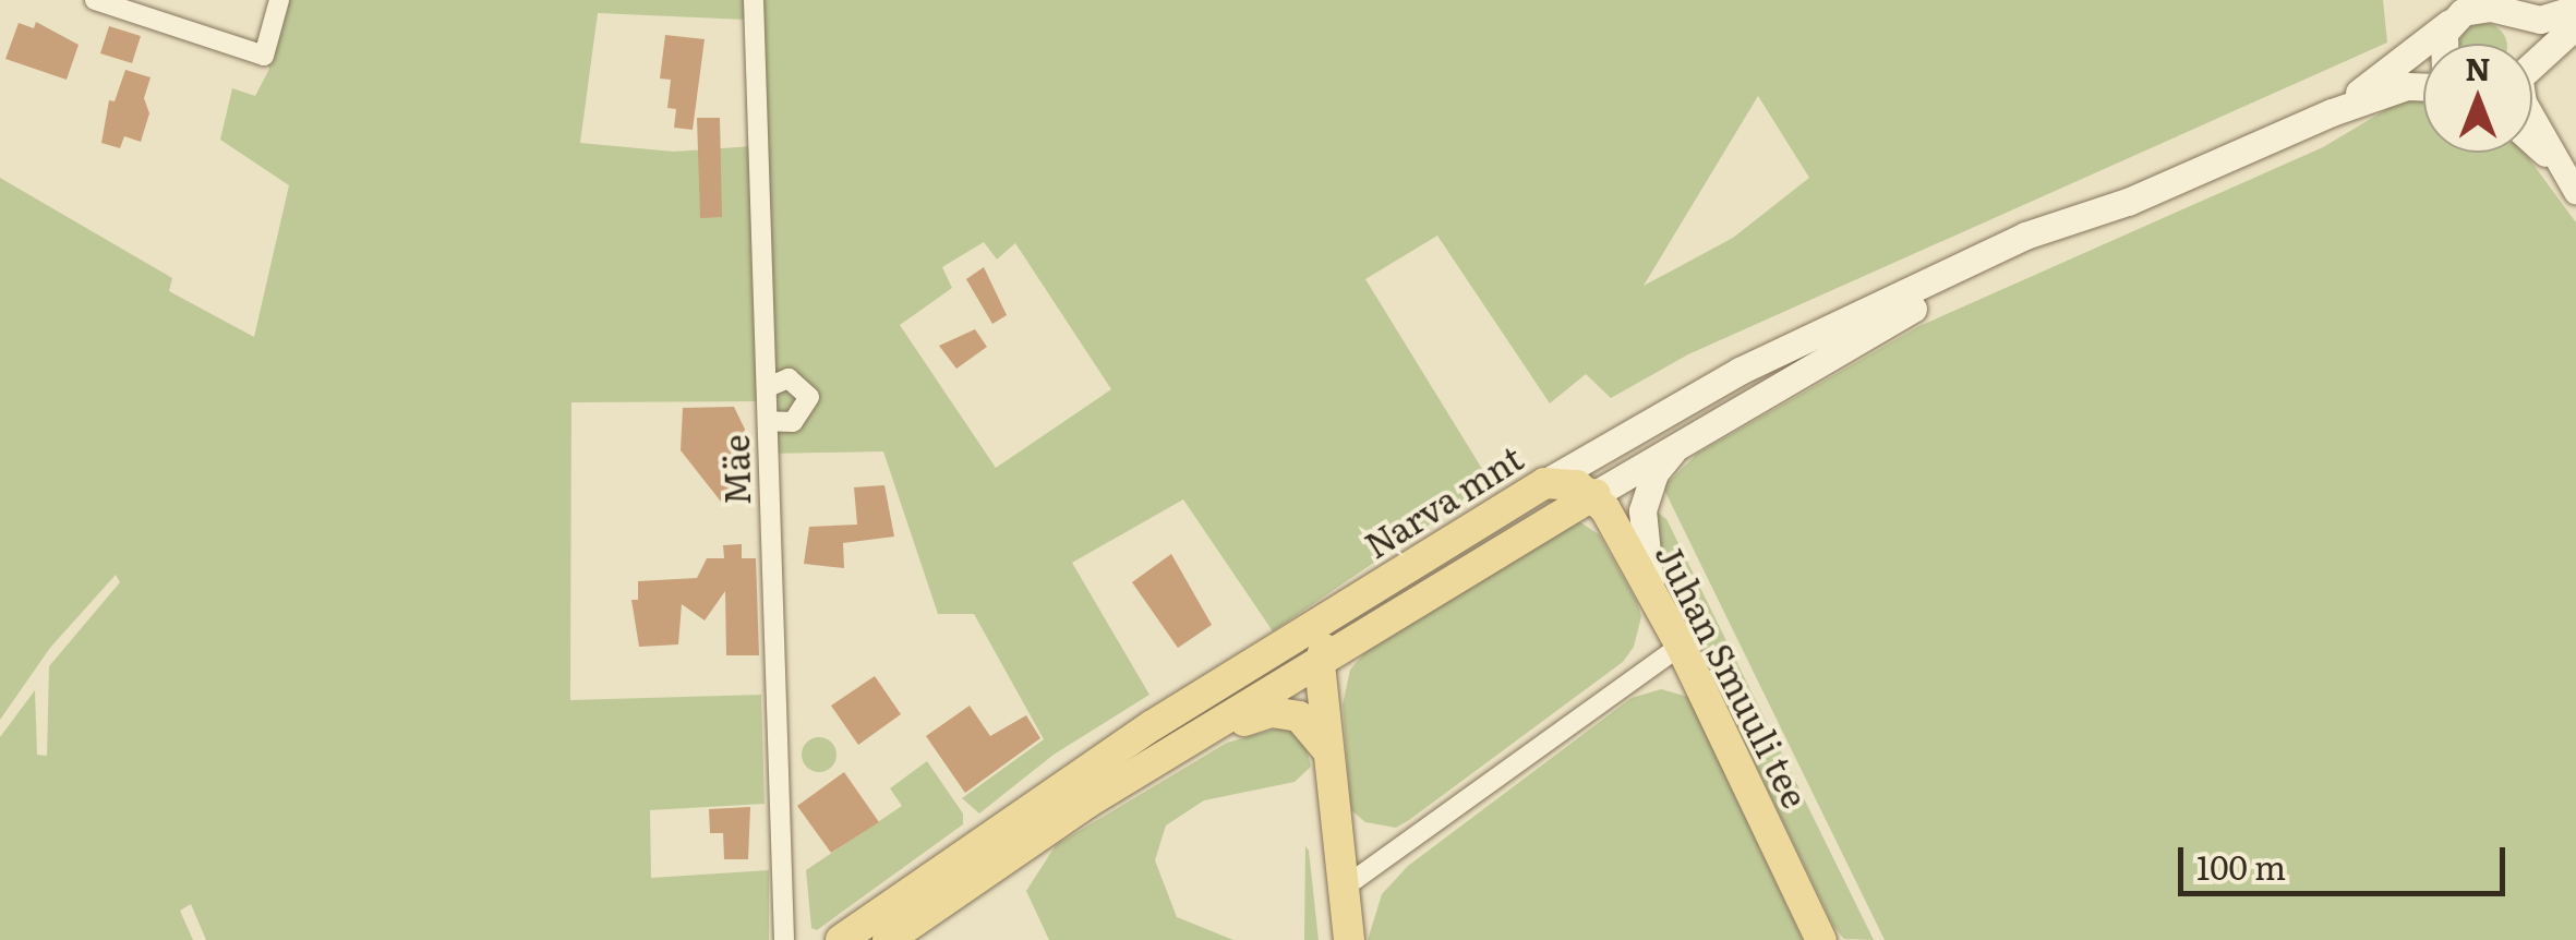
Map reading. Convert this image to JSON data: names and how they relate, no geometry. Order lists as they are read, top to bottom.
{
  "streets": {
    "main road": ["Narva mnt", "Juhan Smuuli tee"],
    "street": ["Mäe"]
  },
  "crossings": [
    ["Narva mnt", "Juhan Smuuli tee"]
  ],
  "scale_bar": "100 m",
  "north": "top"
}
